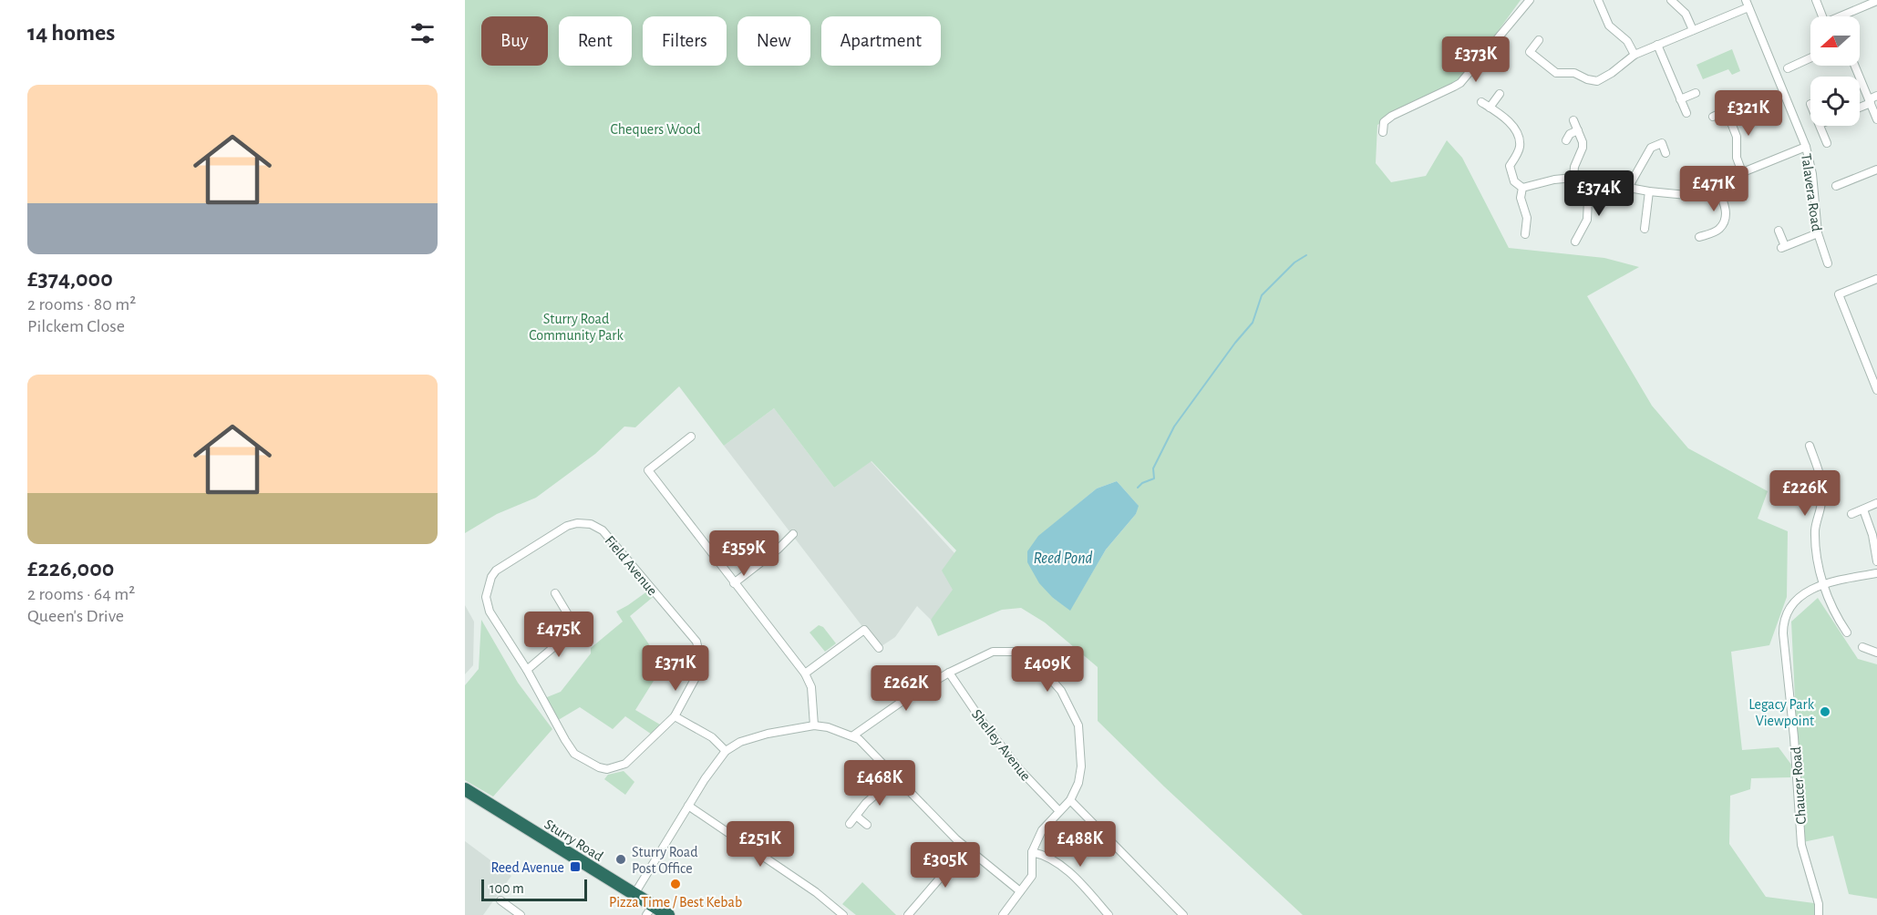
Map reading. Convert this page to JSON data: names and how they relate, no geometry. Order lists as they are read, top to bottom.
{
  "streets": {
    "highway": ["Sturry Road"],
    "street": [
      "Talavera Road",
      "Field Avenue",
      "Shelley Avenue",
      "Chaucer Road"
    ]
  },
  "water": ["Reed Pond"],
  "parks": ["Chequers Wood", "Sturry Road Community Park"],
  "places": {
    "other": ["Legacy Park Viewpoint", "Sturry Road Post Office", "Pizza Time / Best Kebab"],
    "transit": ["Reed Avenue"]
  },
  "scale_bar": "100 m",
  "north": "left",
  "page": {
    "heading": "14 homes",
    "chip": [
      "Buy",
      "Rent",
      "Filters",
      "New",
      "Apartment"
    ],
    "price": [
      "£373K",
      "£321K",
      "£471K",
      "£374K",
      "£226K",
      "£359K",
      "£475K",
      "£371K",
      "£409K",
      "£262K",
      "£468K",
      "£251K",
      "£488K",
      "£305K"
    ],
    "list": [
      {
        "name": "£374,000",
        "note": "2 rooms · 80 m² · Pilckem Close"
      },
      {
        "name": "£226,000",
        "note": "2 rooms · 64 m² · Queen's Drive"
      }
    ],
    "scale": "100 m"
  }
}
